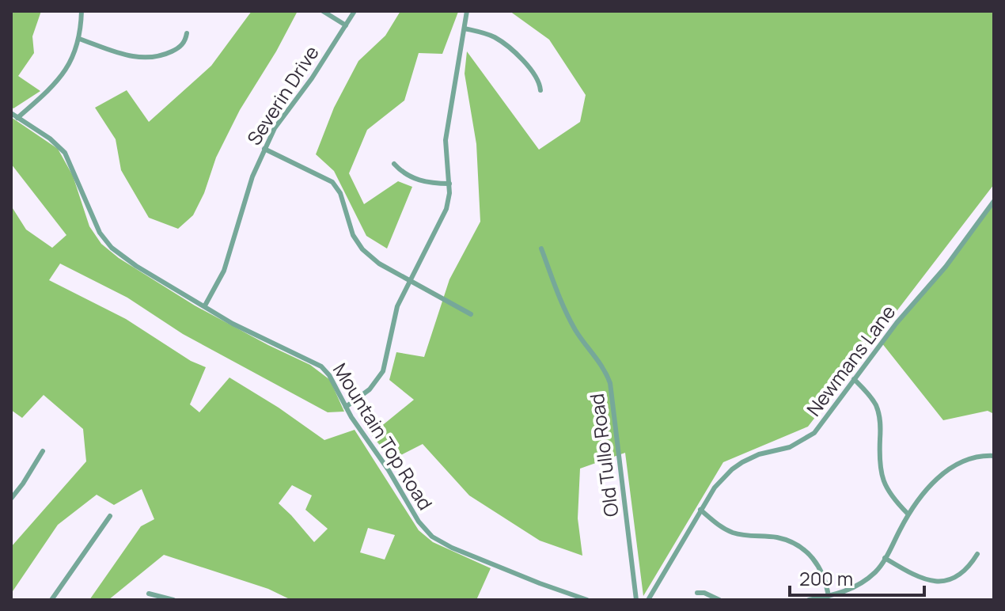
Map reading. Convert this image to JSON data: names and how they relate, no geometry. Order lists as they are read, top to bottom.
{
  "streets": {
    "street": [
      "Severin Drive",
      "Newmans Lane",
      "Mountain Top Road",
      "Old Tullo Road"
    ]
  },
  "crossings": [
    ["Severin Drive", "Mountain Top Road"]
  ],
  "scale_bar": "200 m"
}
